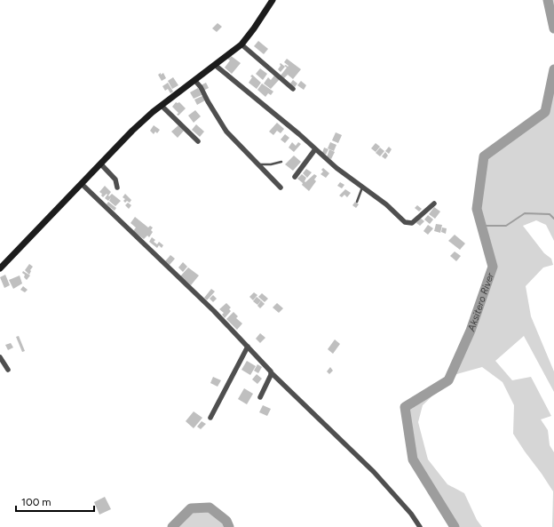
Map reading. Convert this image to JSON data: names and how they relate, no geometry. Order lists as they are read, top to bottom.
{
  "water": ["Aksitero River"],
  "scale_bar": "100 m"
}
